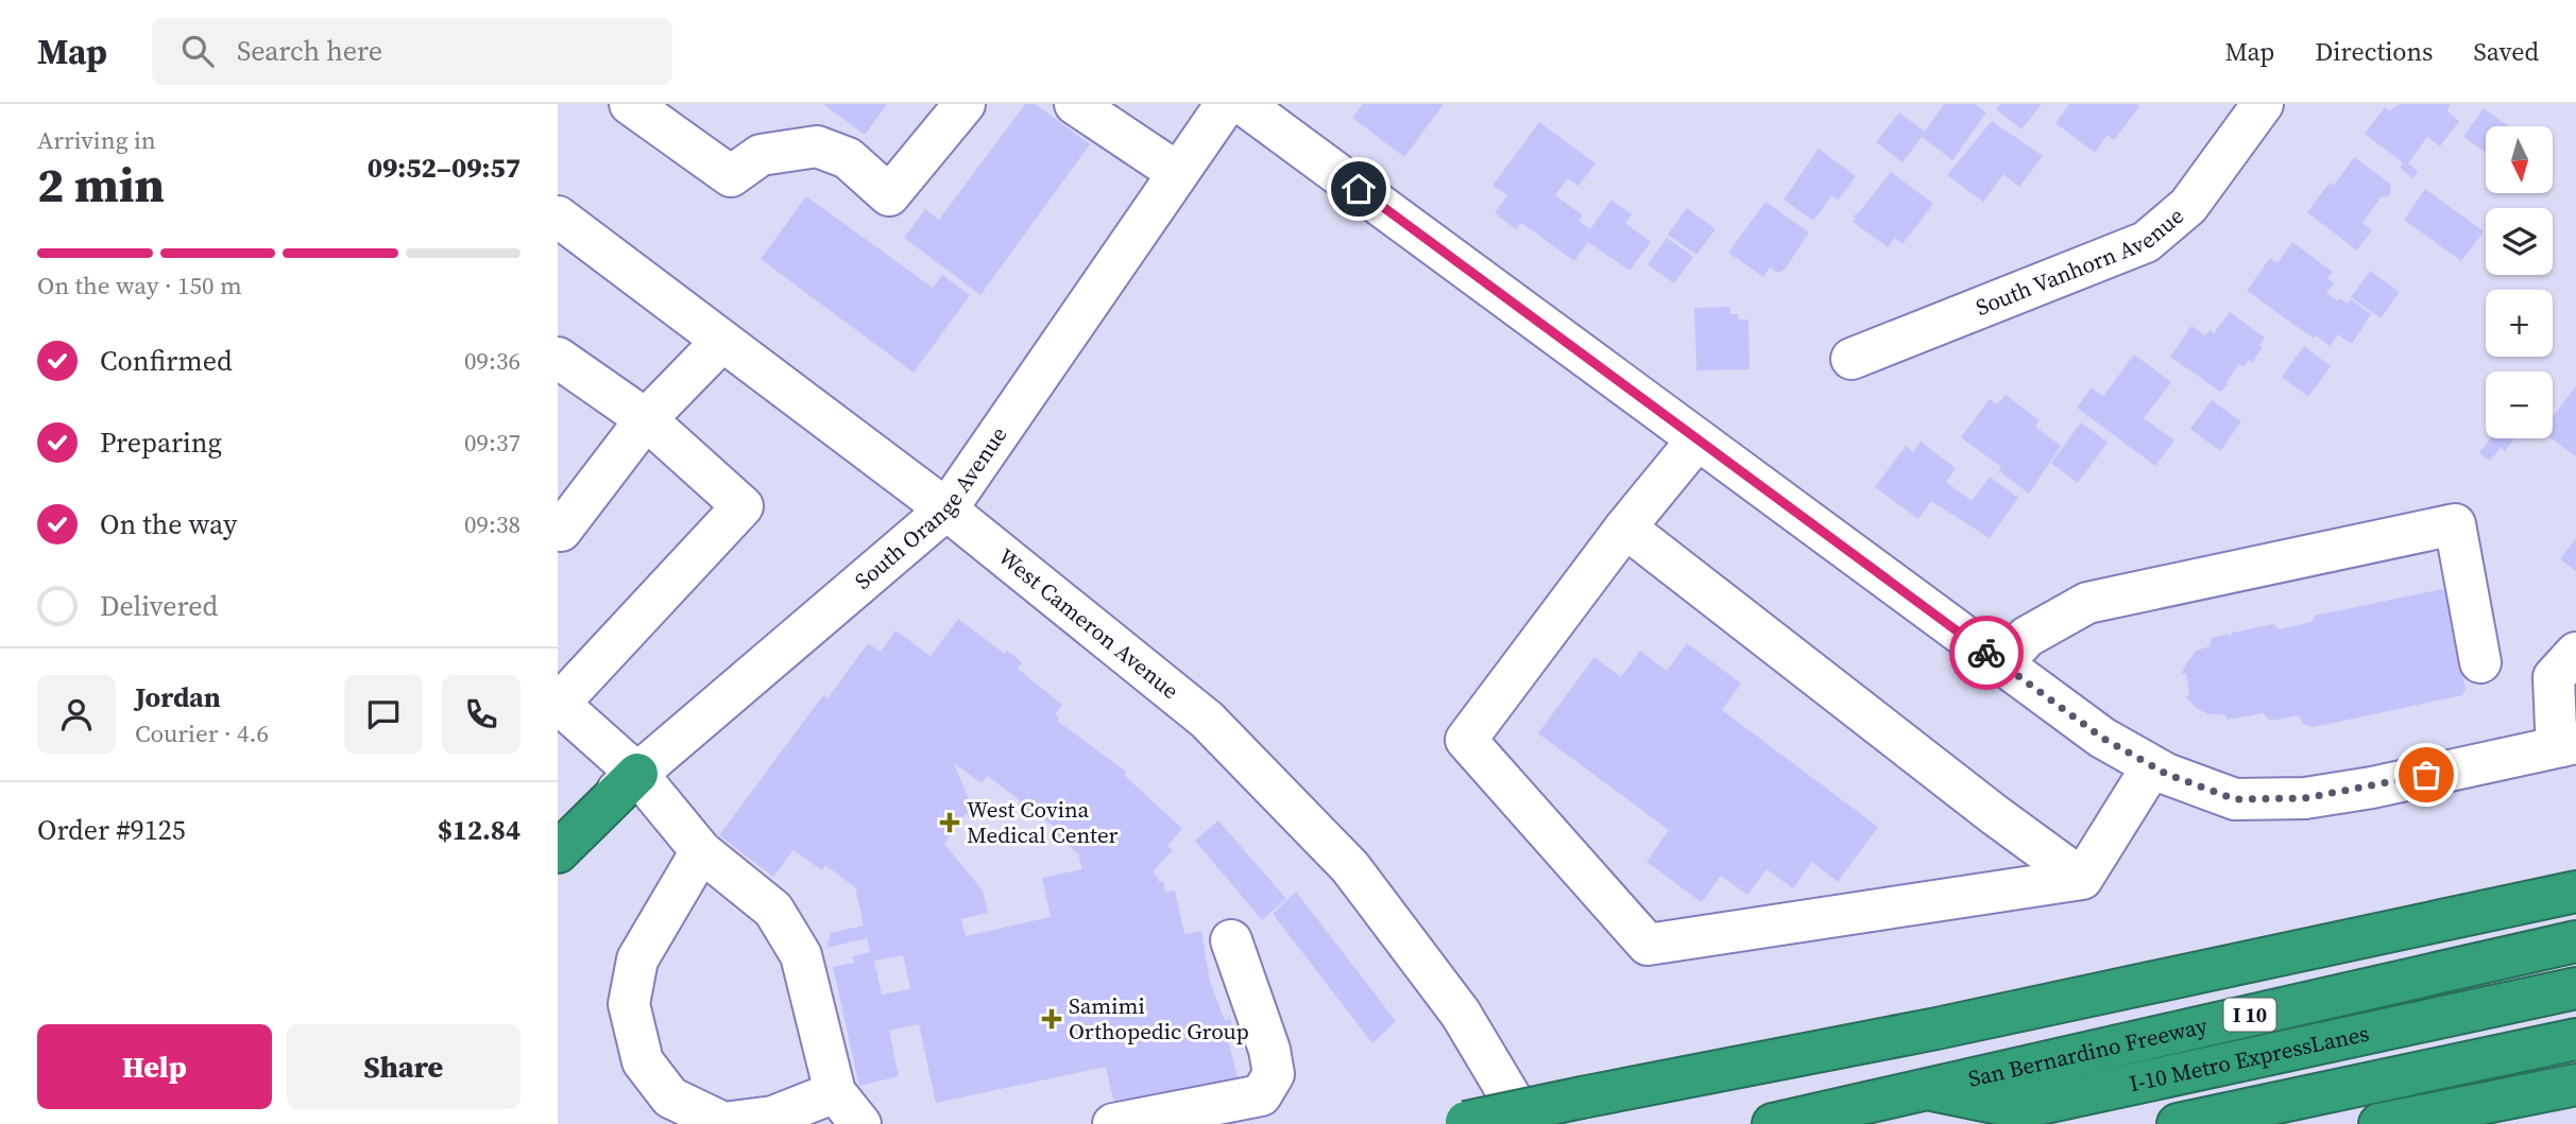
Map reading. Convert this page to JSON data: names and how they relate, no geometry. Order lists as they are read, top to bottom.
{
  "streets": {
    "highway": ["I 10", "San Bernardino Freeway", "I-10 Metro ExpressLanes"],
    "street": ["South Vanhorn Avenue", "South Orange Avenue", "West Cameron Avenue"]
  },
  "crossings": [
    ["South Orange Avenue", "West Cameron Avenue"],
    ["San Bernardino Freeway", "I-10 Metro ExpressLanes"]
  ],
  "places": {
    "health": ["West Covina Medical Center", "Samimi Orthopedic Group"]
  },
  "north": "bottom",
  "page": {
    "header": "Map",
    "search": "Search here",
    "nav": ["Map", "Directions", "Saved"],
    "heading": ["2 min", "Arriving in", "09:52–09:57"],
    "panel": [
      "Jordan",
      "Courier · 4.6",
      "Order #9125",
      "$12.84"
    ],
    "map_buttons": ["+", "−"],
    "bar": "On the way · 150 m",
    "list": [
      ["Confirmed", "09:36"],
      ["Preparing", "09:37"],
      ["On the way", "09:38"],
      "Delivered"
    ],
    "buttons": ["Help", "Share"]
  }
}
